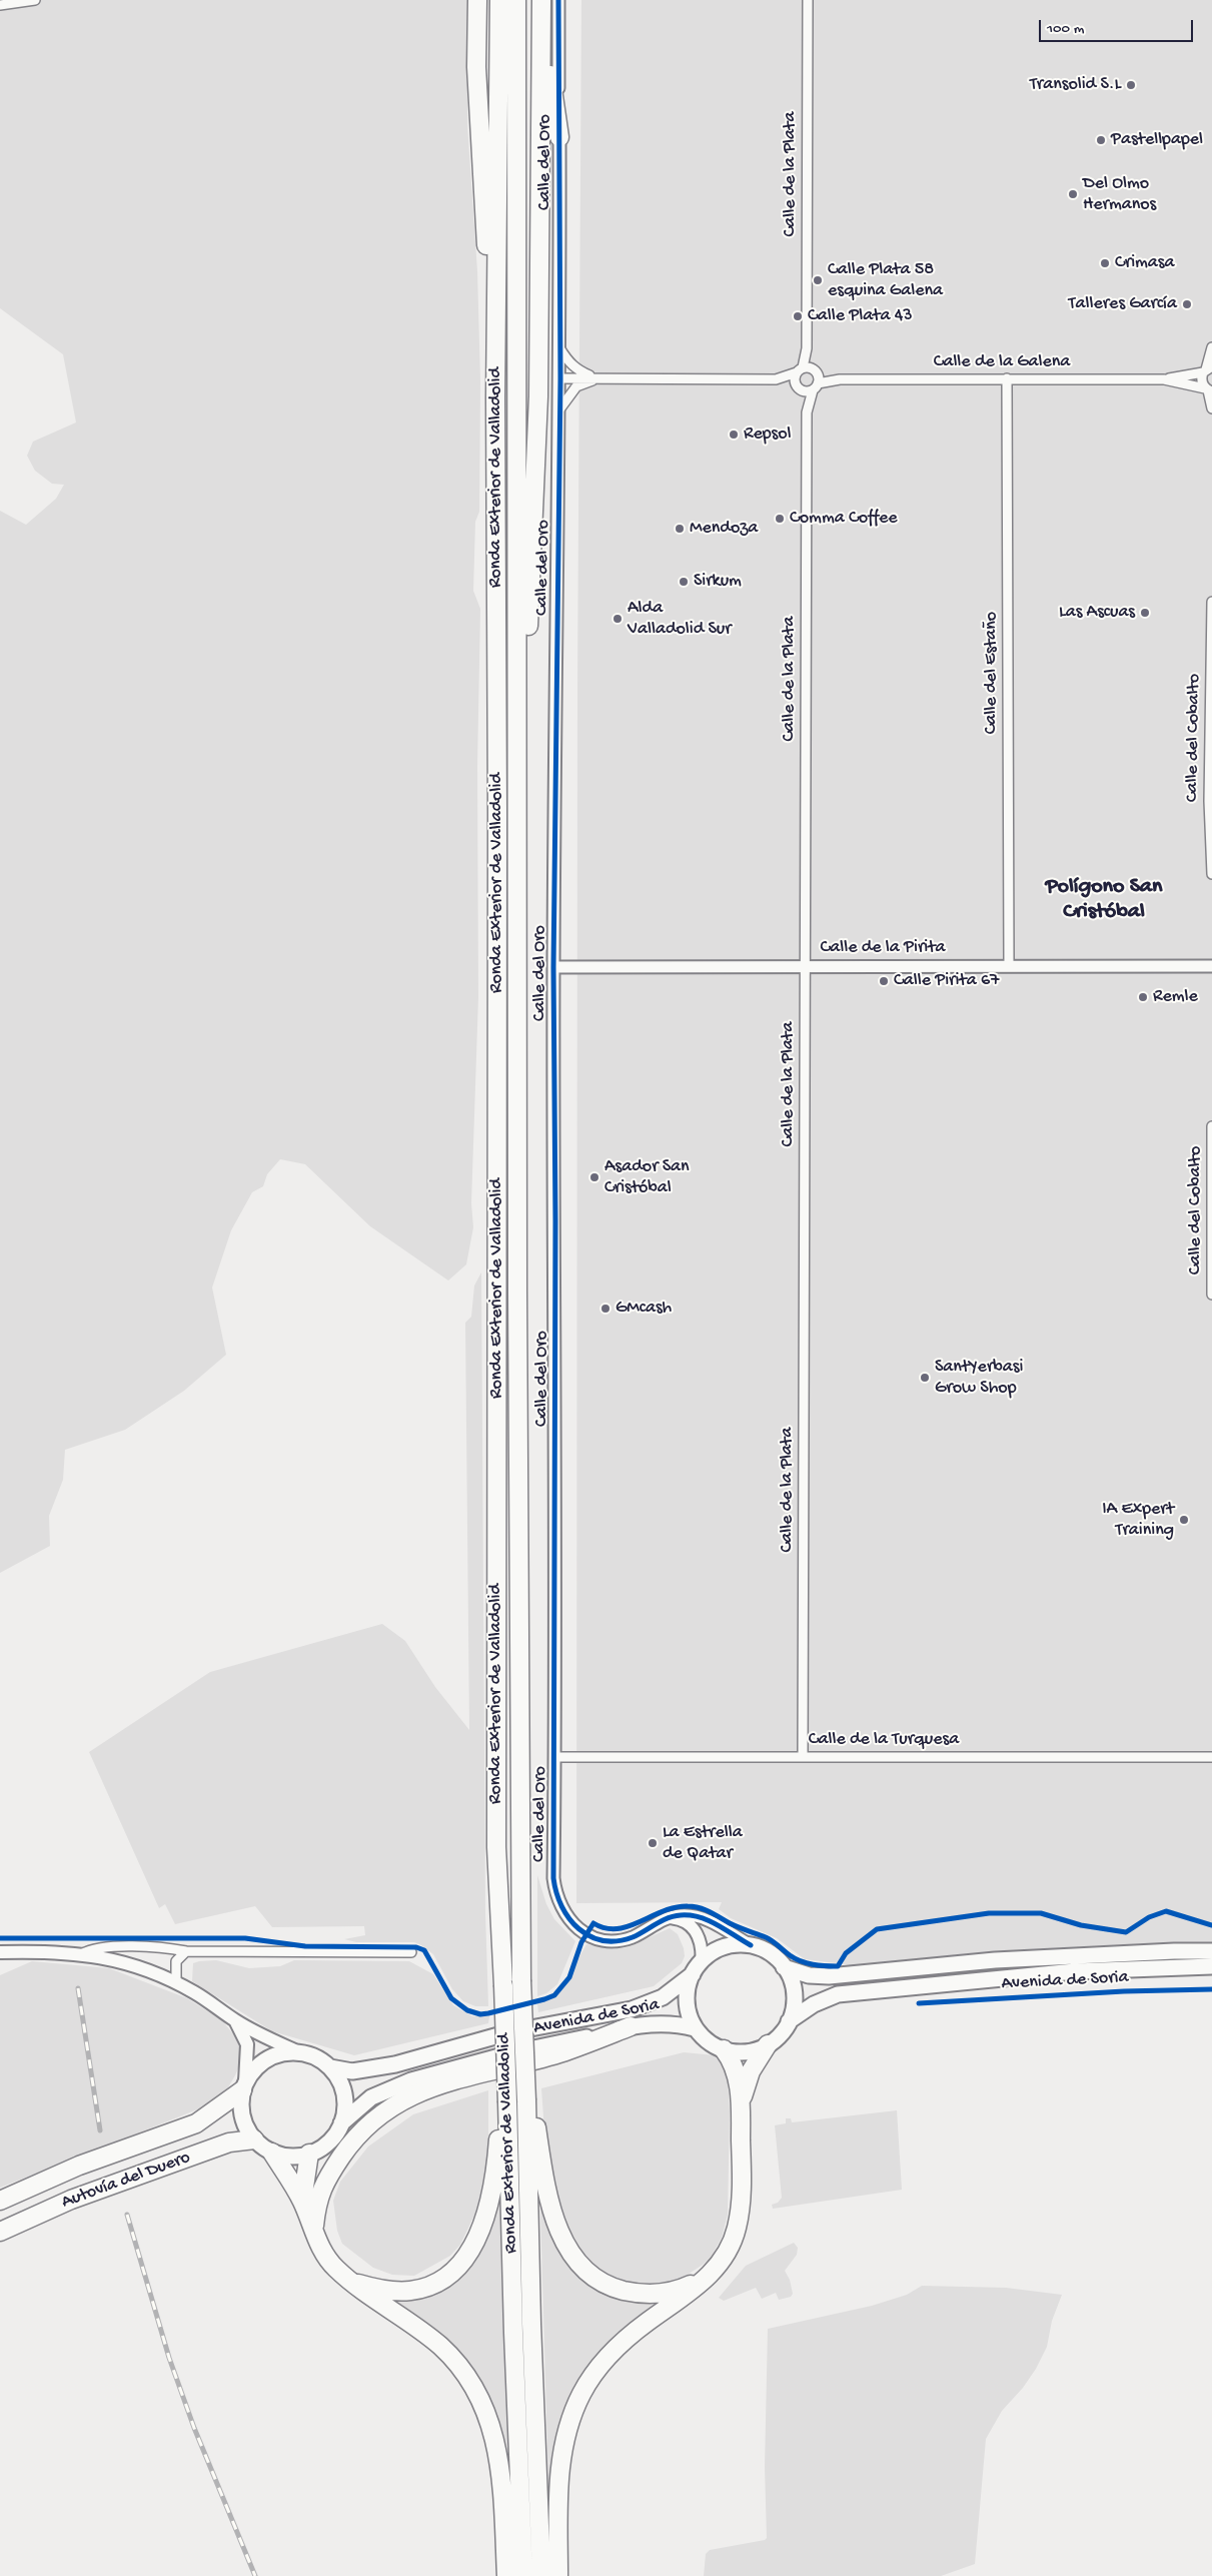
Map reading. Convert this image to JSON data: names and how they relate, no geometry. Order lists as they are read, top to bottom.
{
  "streets": {
    "highway": ["Ronda Exterior de Valladolid", "Avenida de Soria", "Autovía del Duero"],
    "street": [
      "Calle del Oro",
      "Calle de la Plata",
      "Calle de la Galena",
      "Calle del Estaño",
      "Calle del Cobalto",
      "Calle de la Pirita",
      "Calle de la Turquesa"
    ]
  },
  "crossings": [
    ["Calle del Oro", "Calle de la Pirita"],
    ["Calle del Oro", "Calle de la Turquesa"],
    ["Calle del Oro", "Avenida de Soria"],
    ["Calle de la Plata", "Calle de la Galena"],
    ["Calle de la Plata", "Calle de la Pirita"],
    ["Calle de la Plata", "Calle de la Turquesa"],
    ["Calle de la Galena", "Calle del Estaño"],
    ["Calle del Estaño", "Calle de la Pirita"],
    ["Avenida de Soria", "Autovía del Duero"]
  ],
  "districts": ["Polígono San Cristóbal"],
  "places": [
    "Transolid S.L",
    "Pastellpapel",
    "Del Olmo Hermanos",
    "Crimasa",
    "Calle Plata 58 esquina Galena",
    "Talleres García",
    "Calle Plata 43",
    "Repsol",
    "Comma Coffee",
    "Mendoza",
    "Sirkum",
    "Las Ascuas",
    "Alda Valladolid Sur",
    "Calle Pirita 67",
    "Remle",
    "Asador San Cristóbal",
    "GMcash",
    "SantYerbasi Grow Shop",
    "IA Expert Training",
    "La Estrella de Qatar"
  ],
  "scale_bar": "100 m"
}
